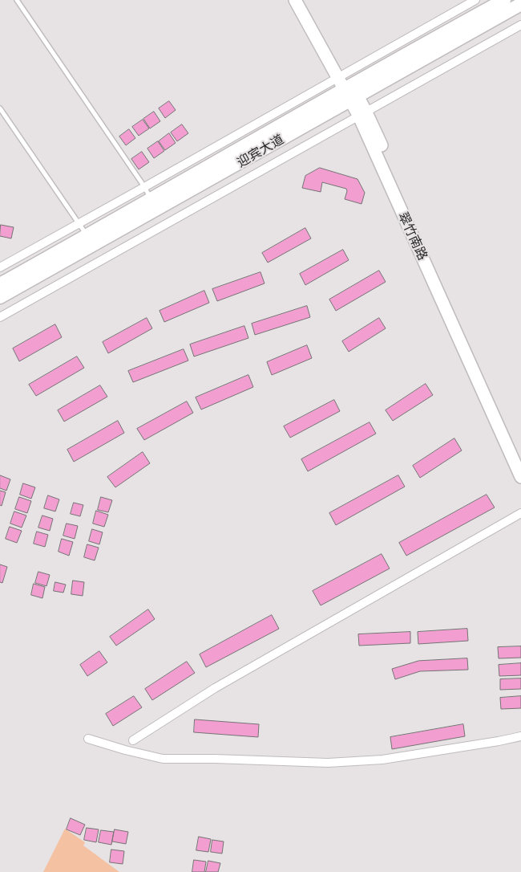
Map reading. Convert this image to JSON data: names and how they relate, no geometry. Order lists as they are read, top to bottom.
{
  "streets": {
    "main road": ["迎宾大道", "翠竹南路"]
  },
  "crossings": [
    ["迎宾大道", "翠竹南路"]
  ]
}
